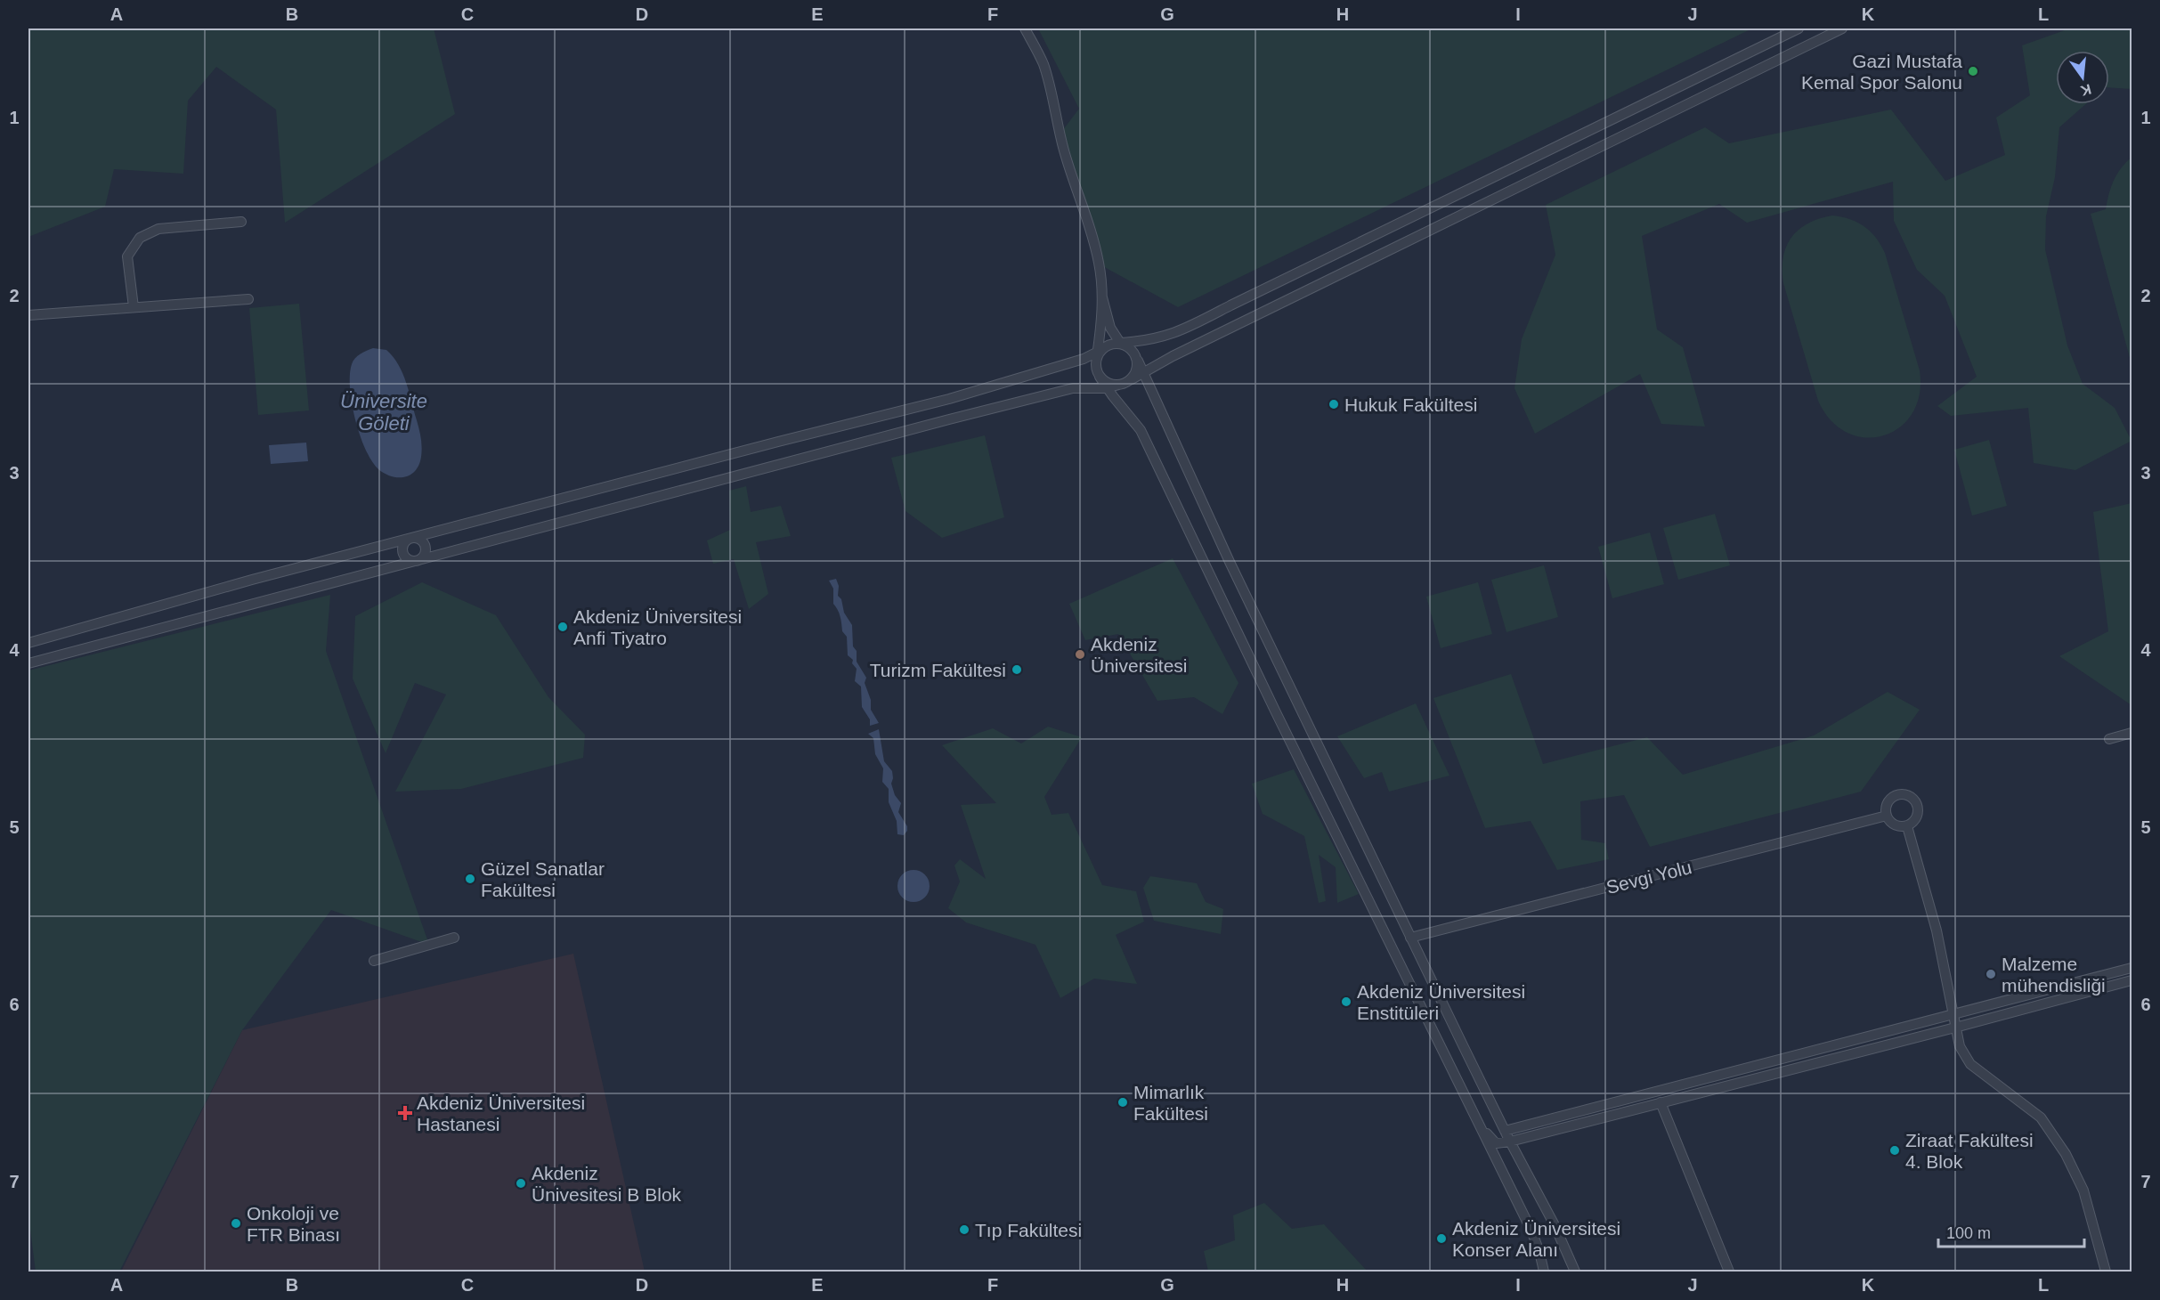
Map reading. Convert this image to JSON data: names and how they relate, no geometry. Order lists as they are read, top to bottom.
{
  "streets": {
    "street": ["Sevgi Yolu"]
  },
  "water": ["Üniversite Göleti"],
  "places": {
    "other": [
      "Gazi Mustafa Kemal Spor Salonu",
      "Hukuk Fakültesi",
      "Akdeniz Üniversitesi Anfi Tiyatro",
      "Akdeniz Üniversitesi",
      "Turizm Fakültesi",
      "Güzel Sanatlar Fakültesi",
      "Malzeme mühendisliği",
      "Akdeniz Üniversitesi Enstitüleri",
      "Mimarlık Fakültesi",
      "Ziraat Fakültesi 4. Blok",
      "Akdeniz Ünivesitesi B Blok",
      "Onkoloji ve FTR Binası",
      "Tıp Fakültesi",
      "Akdeniz Üniversitesi Konser Alanı"
    ],
    "health": ["Akdeniz Üniversitesi Hastanesi"]
  },
  "scale_bar": "100 m",
  "north": "bottom",
  "grid": {
    "columns": [
      "A",
      "B",
      "C",
      "D",
      "E",
      "F",
      "G",
      "H",
      "I",
      "J",
      "K",
      "L"
    ],
    "rows": [
      "1",
      "2",
      "3",
      "4",
      "5",
      "6",
      "7"
    ]
  }
}
